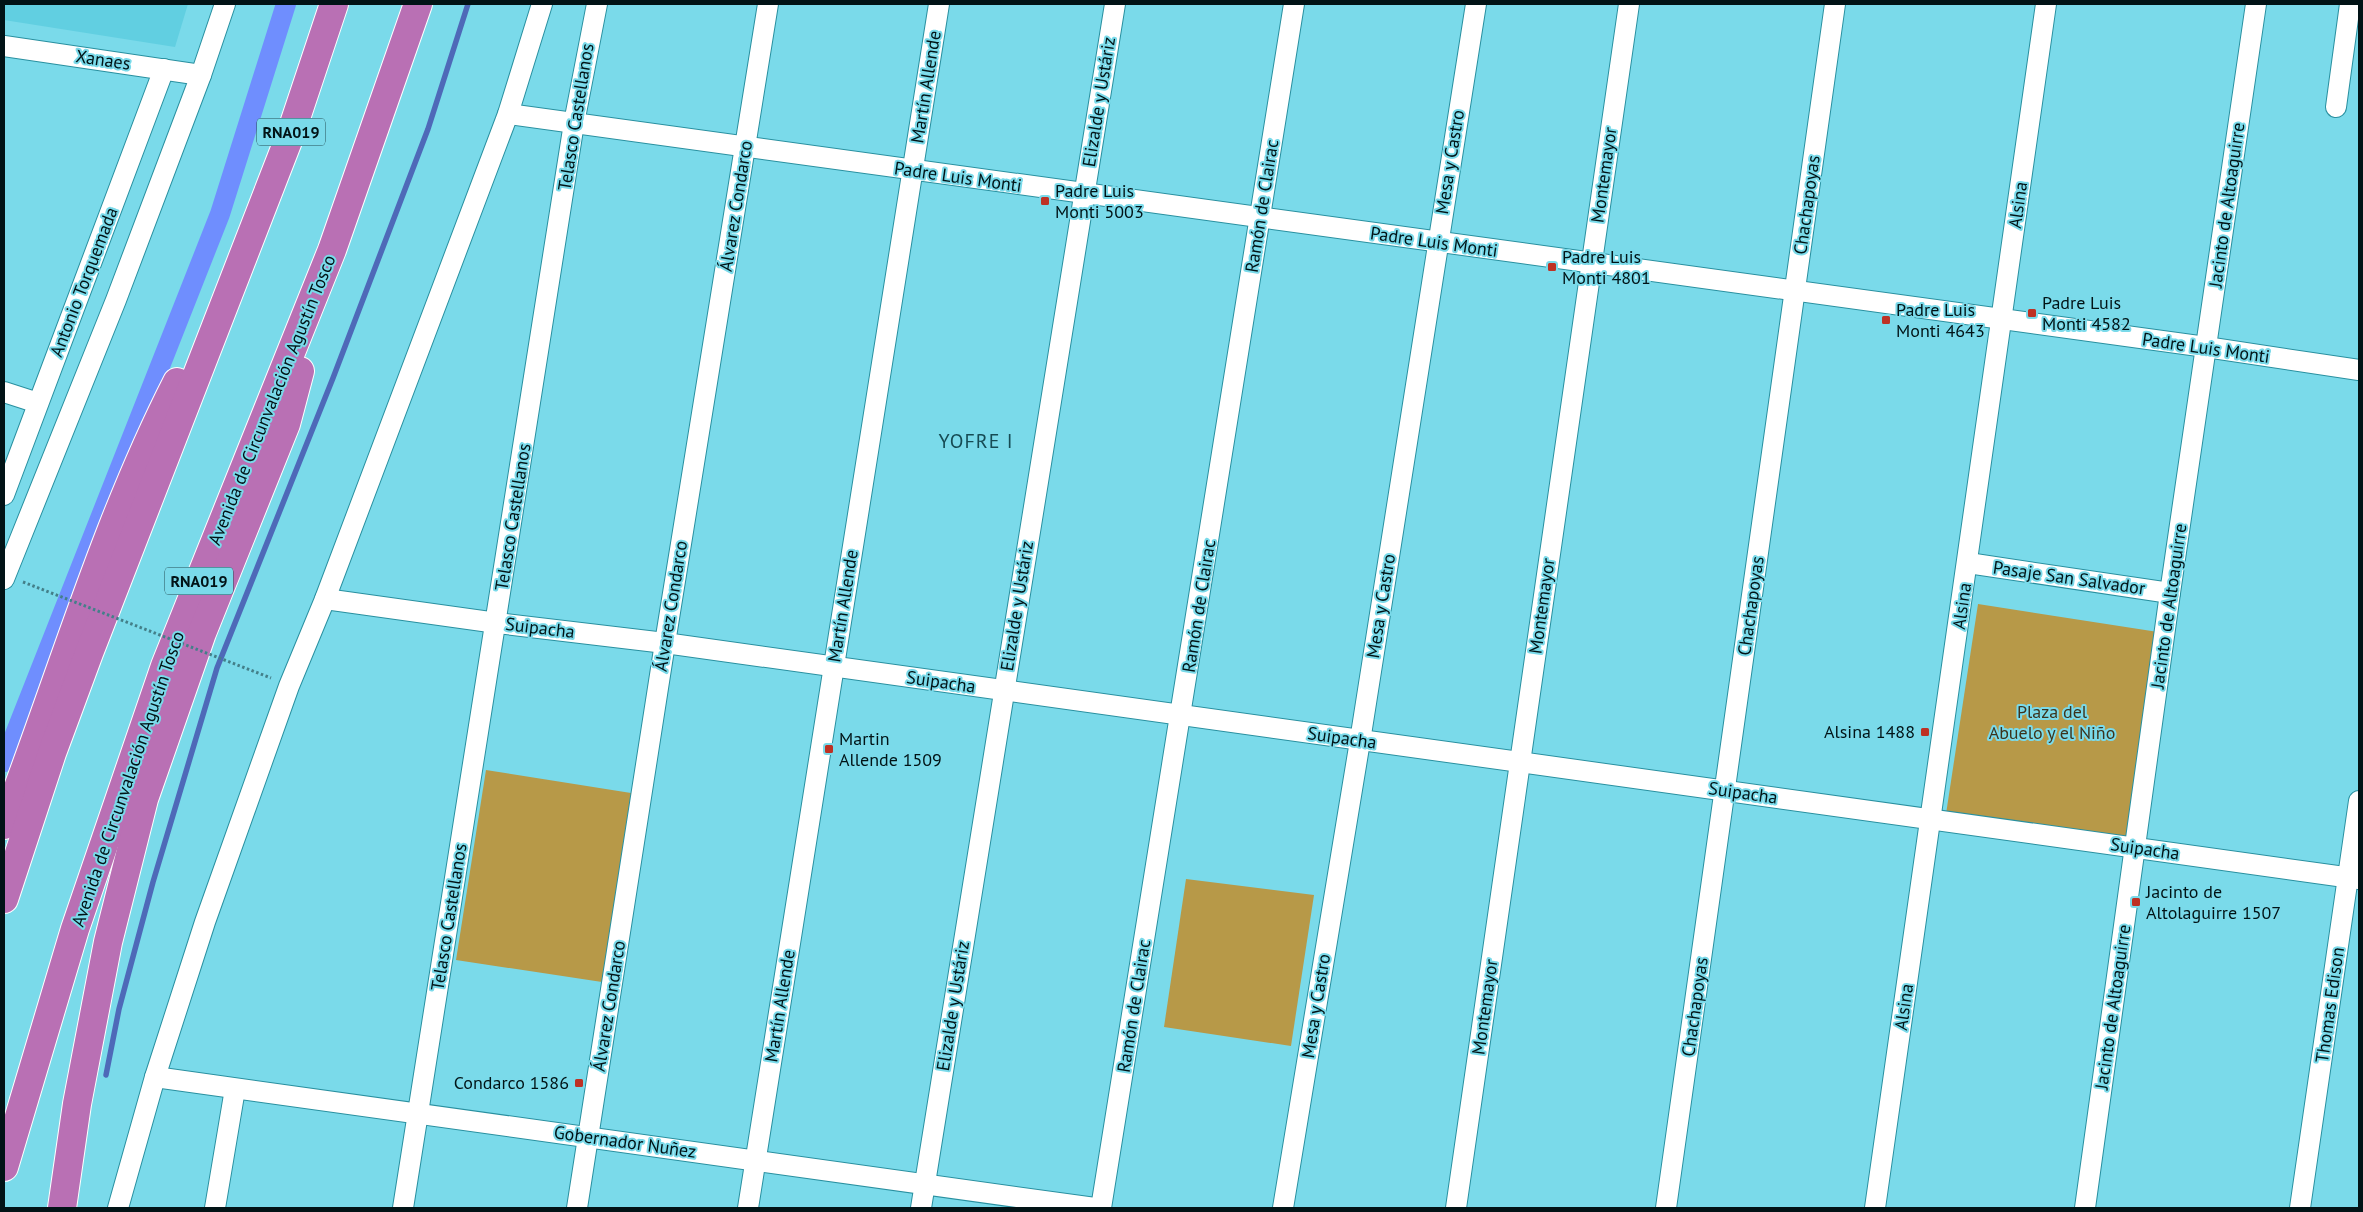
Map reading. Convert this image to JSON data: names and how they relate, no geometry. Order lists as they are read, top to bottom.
{
  "streets": {
    "highway": ["RNA019", "Avenida de Circunvalación Agustín Tosco"],
    "street": [
      "Xanaes",
      "Martín Allende",
      "Elizalde y Ustáriz",
      "Telasco Castellanos",
      "Mesa y Castro",
      "Montemayor",
      "Padre Luis Monti",
      "Chachapoyas",
      "Alsina",
      "Jacinto de Altoaguirre",
      "Álvarez Condarco",
      "Ramón de Clairac",
      "Antonio Torquemada",
      "Pasaje San Salvador",
      "Suipacha",
      "Thomas Edison",
      "Gobernador Nuñez"
    ]
  },
  "crossings": [
    ["Xanaes", "Antonio Torquemada"],
    ["Martín Allende", "Padre Luis Monti"],
    ["Martín Allende", "Suipacha"],
    ["Martín Allende", "Gobernador Nuñez"],
    ["Elizalde y Ustáriz", "Padre Luis Monti"],
    ["Elizalde y Ustáriz", "Suipacha"],
    ["Elizalde y Ustáriz", "Gobernador Nuñez"],
    ["Telasco Castellanos", "Padre Luis Monti"],
    ["Telasco Castellanos", "Suipacha"],
    ["Telasco Castellanos", "Gobernador Nuñez"],
    ["Mesa y Castro", "Padre Luis Monti"],
    ["Mesa y Castro", "Suipacha"],
    ["Montemayor", "Padre Luis Monti"],
    ["Montemayor", "Suipacha"],
    ["Padre Luis Monti", "Chachapoyas"],
    ["Padre Luis Monti", "Alsina"],
    ["Padre Luis Monti", "Jacinto de Altoaguirre"],
    ["Padre Luis Monti", "Álvarez Condarco"],
    ["Padre Luis Monti", "Ramón de Clairac"],
    ["Chachapoyas", "Suipacha"],
    ["Alsina", "Pasaje San Salvador"],
    ["Alsina", "Suipacha"],
    ["Jacinto de Altoaguirre", "Pasaje San Salvador"],
    ["Jacinto de Altoaguirre", "Suipacha"],
    ["Álvarez Condarco", "Suipacha"],
    ["Álvarez Condarco", "Gobernador Nuñez"],
    ["Ramón de Clairac", "Suipacha"],
    ["Suipacha", "Thomas Edison"]
  ],
  "districts": ["YOFRE I"],
  "parks": ["Plaza del Abuelo y el Niño"],
  "places": {
    "transit": [
      "Padre Luis Monti 5003",
      "Padre Luis Monti 4801",
      "Padre Luis Monti 4582",
      "Padre Luis Monti 4643",
      "Alsina 1488",
      "Martin Allende 1509",
      "Jacinto de Altolaguirre 1507",
      "Condarco 1586"
    ]
  }
}
